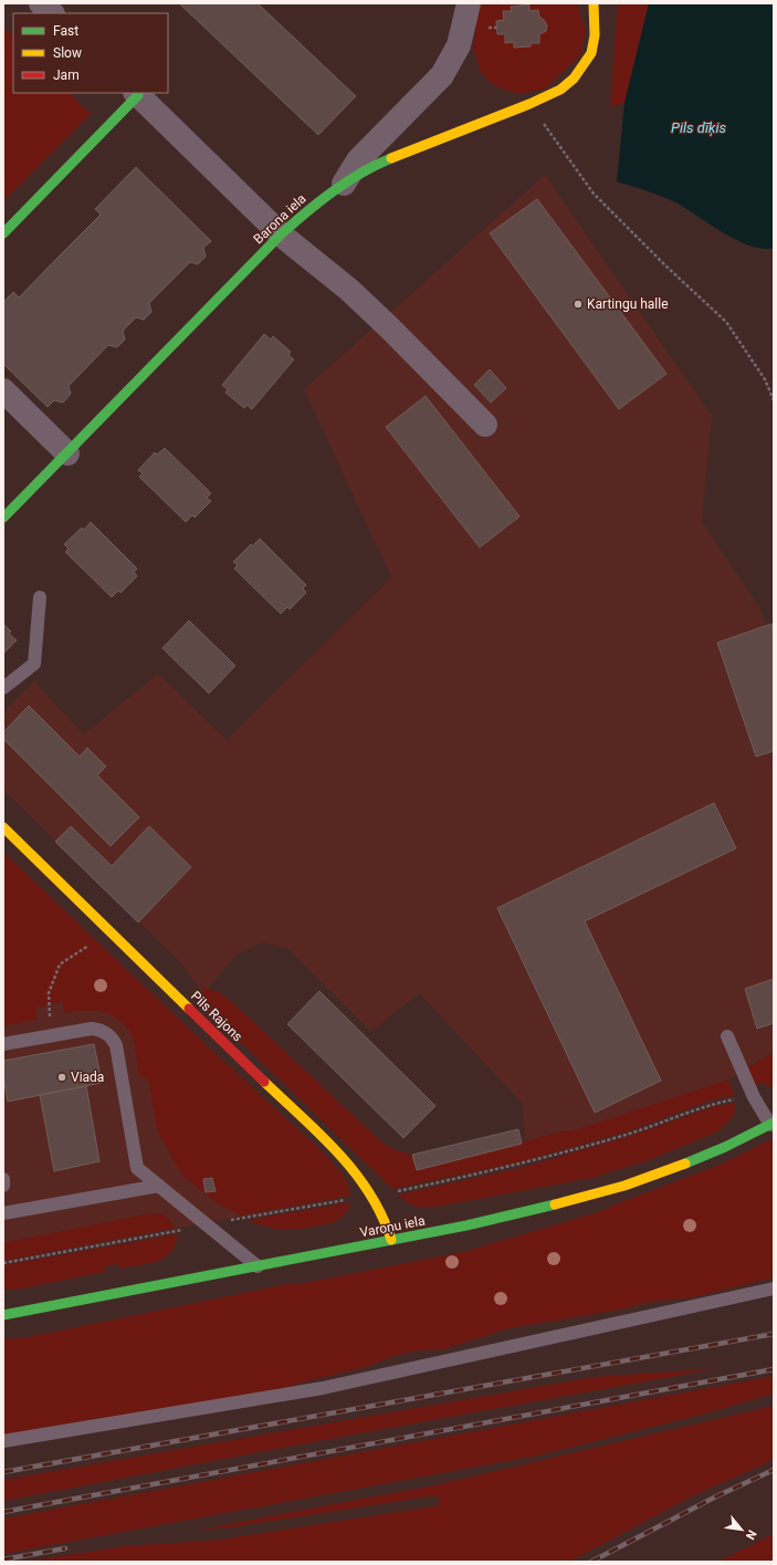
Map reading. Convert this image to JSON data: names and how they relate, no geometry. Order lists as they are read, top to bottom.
{
  "streets": {
    "main road": ["Barona iela", "Pils Rajons", "Varoņu iela"]
  },
  "crossings": [
    ["Pils Rajons", "Varoņu iela"]
  ],
  "water": ["Pils dīķis"],
  "places": ["Kartingu halle", "Viada"],
  "legend": ["Fast", "Slow", "Jam"],
  "north": "bottom right"
}
